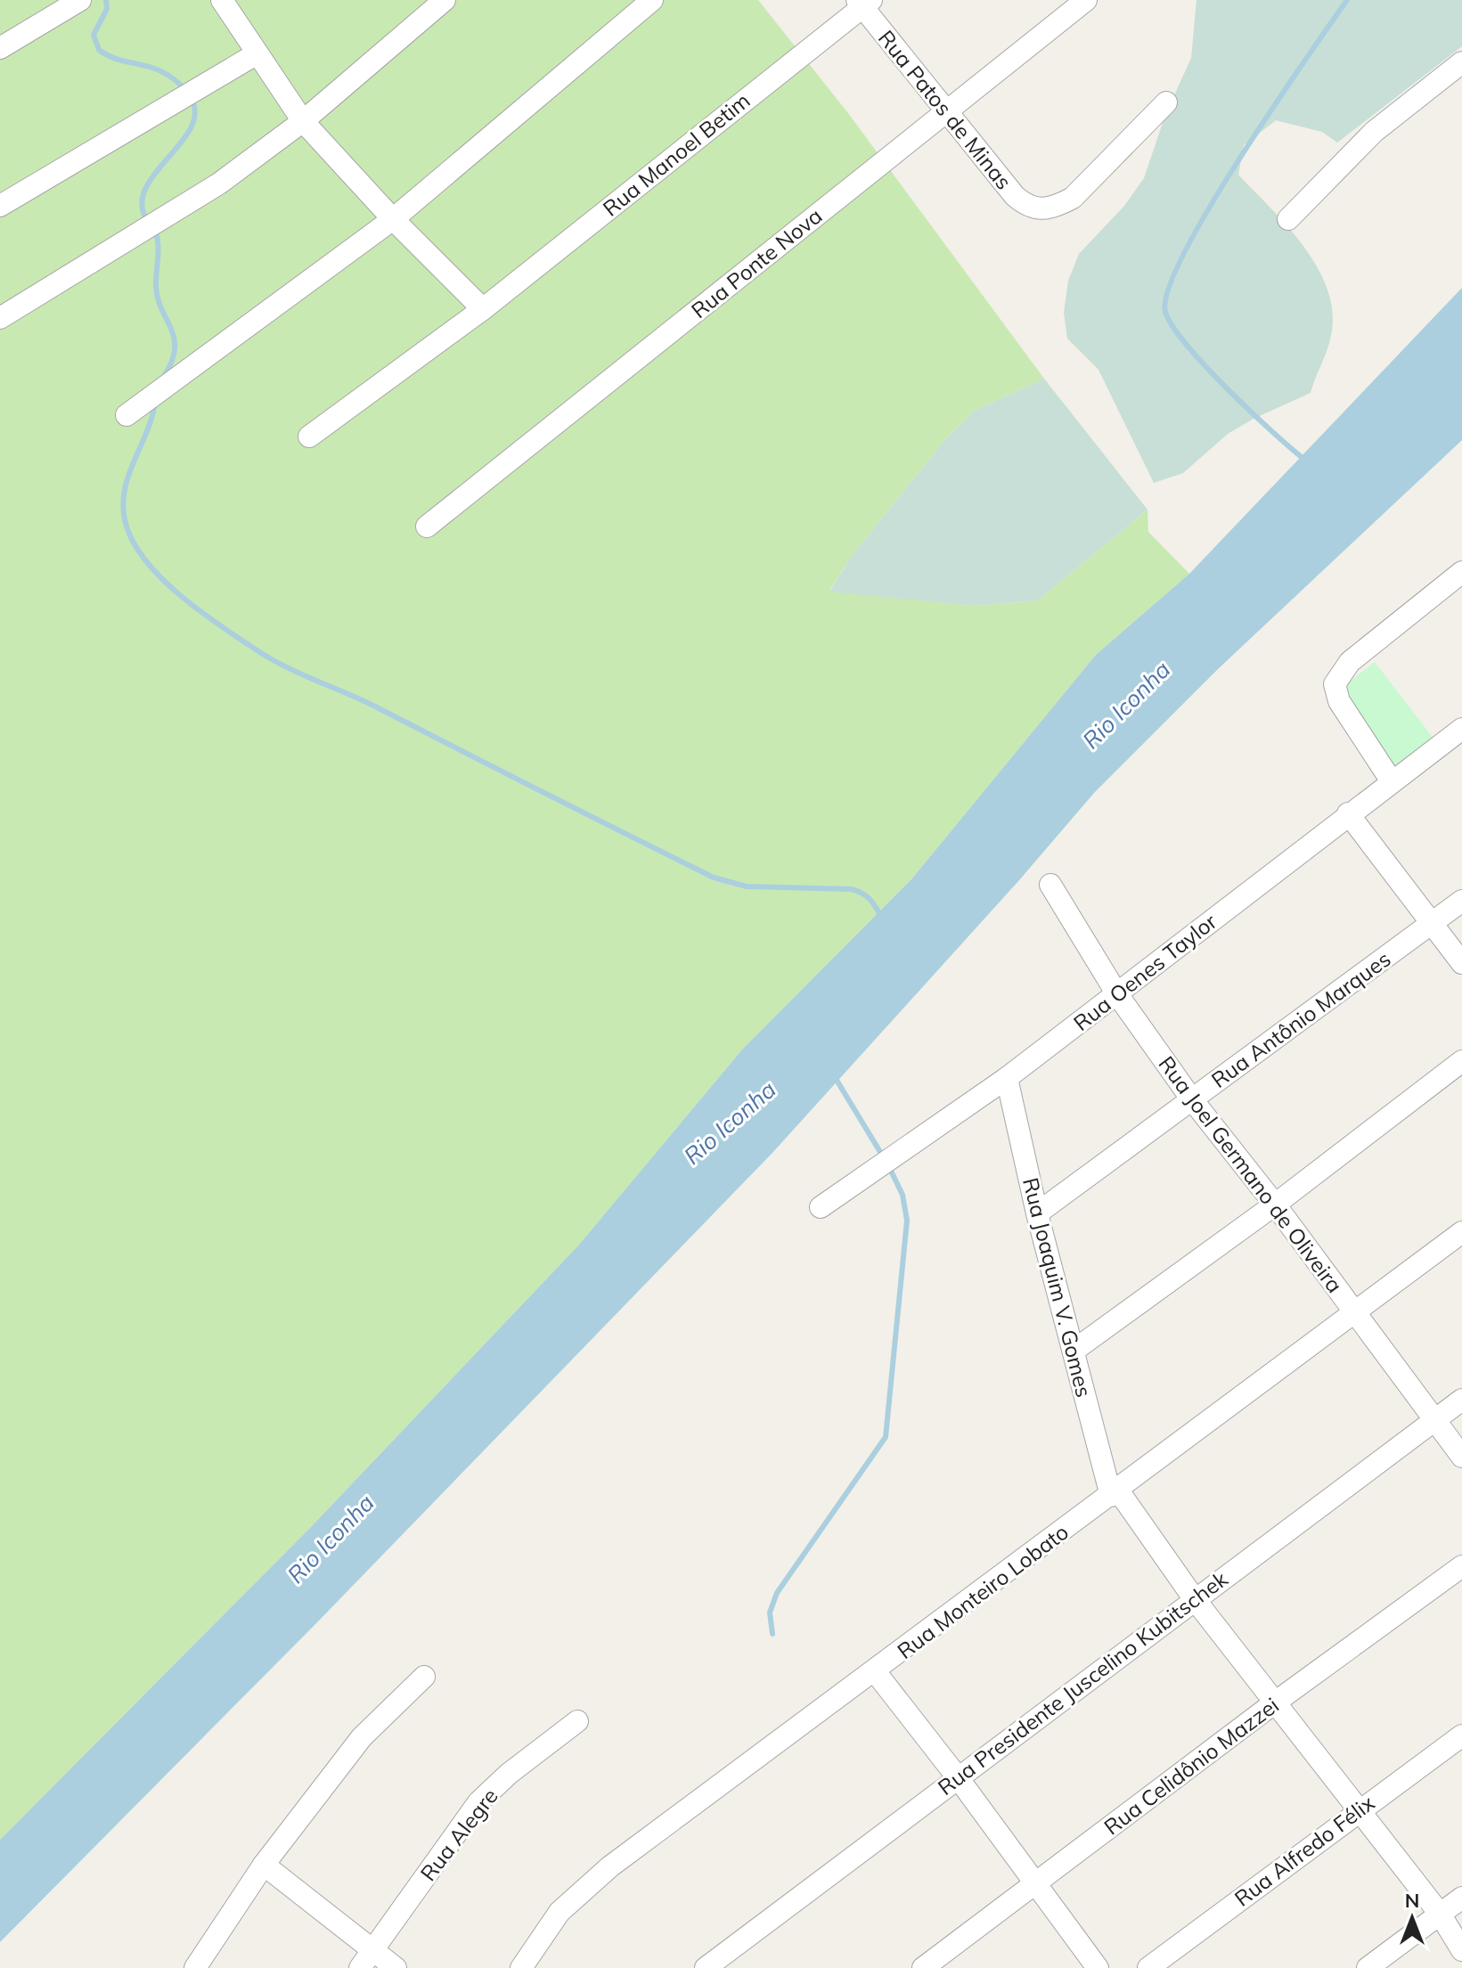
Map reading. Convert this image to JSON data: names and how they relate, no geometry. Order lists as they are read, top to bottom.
{
  "streets": {
    "street": [
      "Rua Patos de Minas",
      "Rua Manoel Betim",
      "Rua Ponte Nova",
      "Rua Oenes Taylor",
      "Rua Antônio Marques",
      "Rua Joel Germano de Oliveira",
      "Rua Joaquim V. Gomes",
      "Rua Monteiro Lobato",
      "Rua Presidente Juscelino Kubitschek",
      "Rua Celidônio Mazzei",
      "Rua Alegre",
      "Rua Alfredo Félix"
    ]
  },
  "crossings": [
    ["Rua Patos de Minas", "Rua Manoel Betim"],
    ["Rua Patos de Minas", "Rua Ponte Nova"],
    ["Rua Oenes Taylor", "Rua Joel Germano de Oliveira"],
    ["Rua Oenes Taylor", "Rua Joaquim V. Gomes"],
    ["Rua Antônio Marques", "Rua Joel Germano de Oliveira"],
    ["Rua Antônio Marques", "Rua Joaquim V. Gomes"],
    ["Rua Joel Germano de Oliveira", "Rua Monteiro Lobato"],
    ["Rua Joel Germano de Oliveira", "Rua Presidente Juscelino Kubitschek"],
    ["Rua Joaquim V. Gomes", "Rua Monteiro Lobato"],
    ["Rua Joaquim V. Gomes", "Rua Presidente Juscelino Kubitschek"],
    ["Rua Joaquim V. Gomes", "Rua Celidônio Mazzei"],
    ["Rua Joaquim V. Gomes", "Rua Alfredo Félix"]
  ],
  "water": ["Rio Iconha"],
  "north": "top"
}
